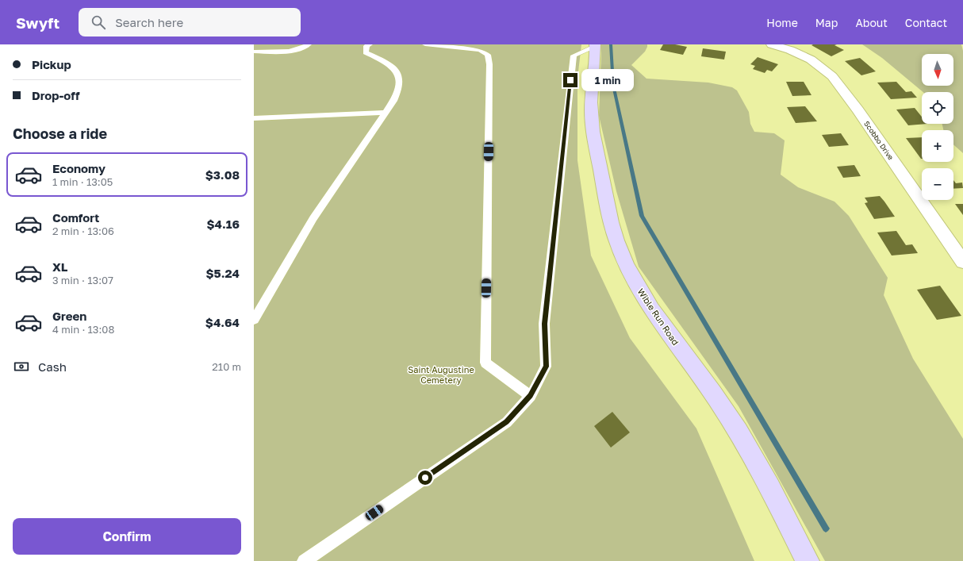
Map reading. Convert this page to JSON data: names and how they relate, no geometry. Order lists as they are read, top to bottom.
{
  "streets": {
    "street": ["Scobbo Drive", "Wible Run Road"]
  },
  "parks": ["Saint Augustine Cemetery"],
  "north": "bottom",
  "page": {
    "header": "Swyft",
    "search": "Search here",
    "nav": [
      "Home",
      "Map",
      "About",
      "Contact"
    ],
    "banner": ["Pickup", "Drop-off"],
    "map_buttons": ["+", "−"],
    "bubble": "1 min",
    "heading": "Choose a ride",
    "list": [
      {
        "name": "Economy",
        "note": "1 min · 13:05",
        "value": "$3.08"
      },
      {
        "name": "Comfort",
        "note": "2 min · 13:06",
        "value": "$4.16"
      },
      {
        "name": "XL",
        "note": "3 min · 13:07",
        "value": "$5.24"
      },
      {
        "name": "Green",
        "note": "4 min · 13:08",
        "value": "$4.64"
      }
    ],
    "pay": ["Cash", "210 m"],
    "buttons": "Confirm"
  }
}
